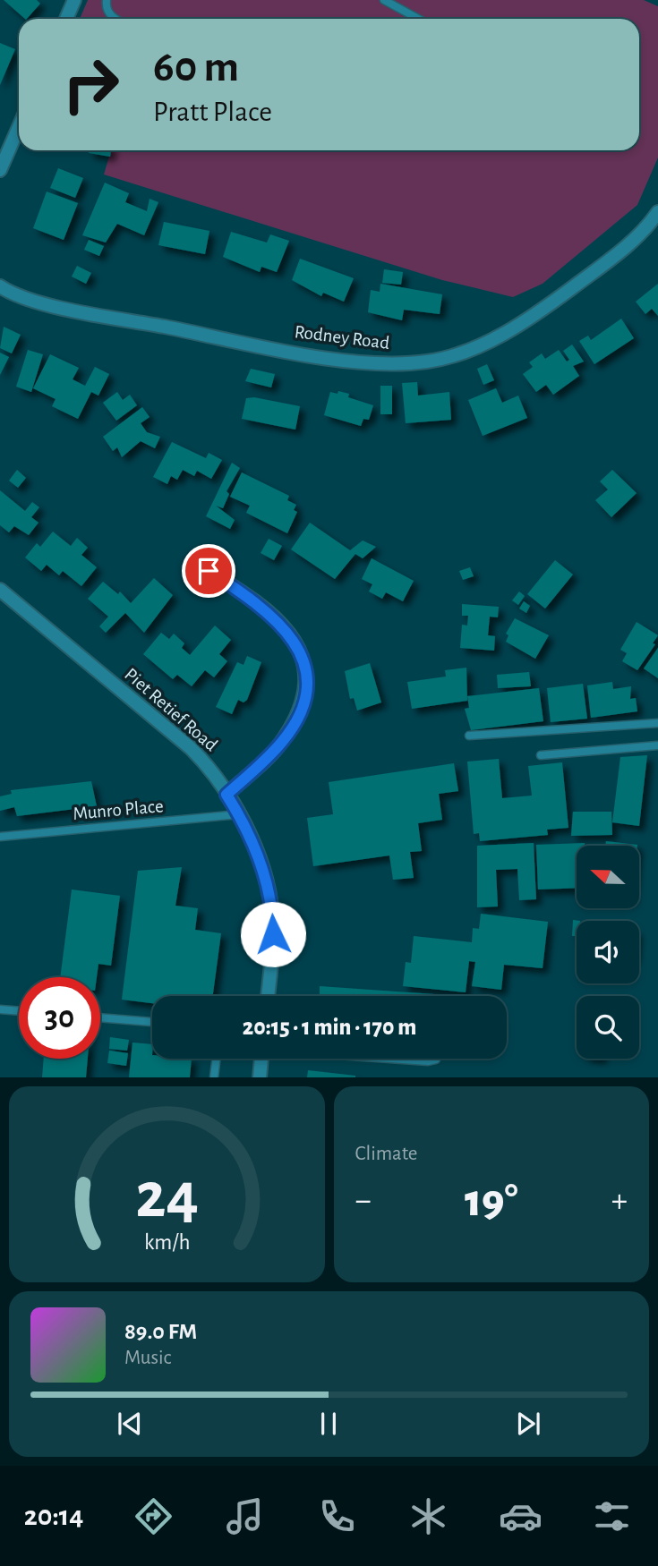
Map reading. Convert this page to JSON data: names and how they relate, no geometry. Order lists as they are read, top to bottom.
{
  "streets": {
    "street": ["Rodney Road", "Piet Retief Road"],
    "lane": ["Munro Place"]
  },
  "crossings": [
    ["Piet Retief Road", "Munro Place"]
  ],
  "north": "left",
  "page": {
    "turn": ["60 m", "Pratt Place"],
    "limit": "30",
    "trip": "20:15 · 1 min · 170 m",
    "tile": "Climate",
    "heat": ["−", "19°", "+"],
    "song": ["89.0 FM", "Music"],
    "tabs": "20:14",
    "gauge": ["24", "km/h"]
  }
}
